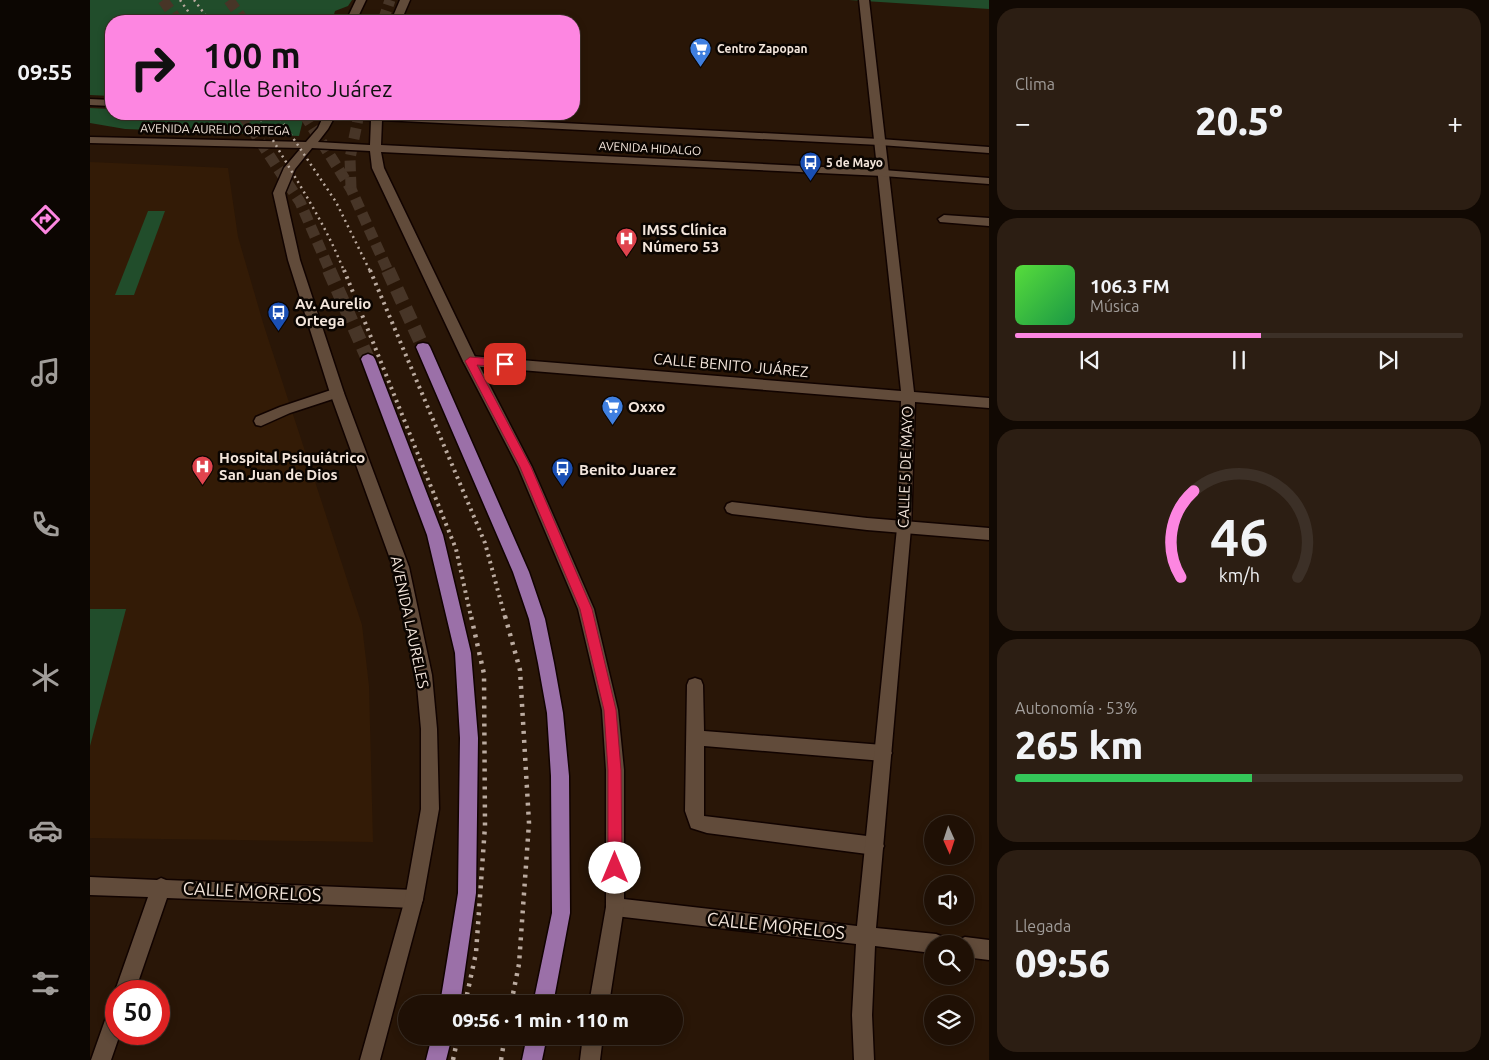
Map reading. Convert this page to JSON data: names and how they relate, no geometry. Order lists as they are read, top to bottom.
{
  "streets": {
    "main road": [
      "AVENIDA AURELIO ORTEGA",
      "AVENIDA HIDALGO",
      "CALLE BENITO JUÁREZ",
      "CALLE 5 DE MAYO",
      "AVENIDA LAURELES",
      "CALLE MORELOS"
    ]
  },
  "crossings": [
    ["AVENIDA AURELIO ORTEGA", "AVENIDA HIDALGO"],
    ["AVENIDA AURELIO ORTEGA", "AVENIDA LAURELES"],
    ["AVENIDA HIDALGO", "CALLE 5 DE MAYO"],
    ["AVENIDA HIDALGO", "AVENIDA LAURELES"],
    ["CALLE BENITO JUÁREZ", "CALLE 5 DE MAYO"],
    ["CALLE 5 DE MAYO", "CALLE MORELOS"],
    ["AVENIDA LAURELES", "CALLE MORELOS"]
  ],
  "places": {
    "supermarket": ["Centro Zapopan", "Oxxo"],
    "bus stop": ["5 de Mayo", "Av. Aurelio Ortega", "Benito Juarez"],
    "hospital": ["IMSS Clínica Número 53", "Hospital Psiquiátrico San Juan de Dios"]
  },
  "north": "bottom",
  "page": {
    "tabs": "09:55",
    "tile": [
      "Clima",
      ["Autonomía · 53%", "265 km"],
      ["Llegada", "09:56"]
    ],
    "turn": ["100 m", "Calle Benito Juárez"],
    "heat": ["−", "20.5°", "+"],
    "song": ["106.3 FM", "Música"],
    "limit": "50",
    "trip": "09:56 · 1 min · 110 m",
    "gauge": ["46", "km/h"]
  }
}
